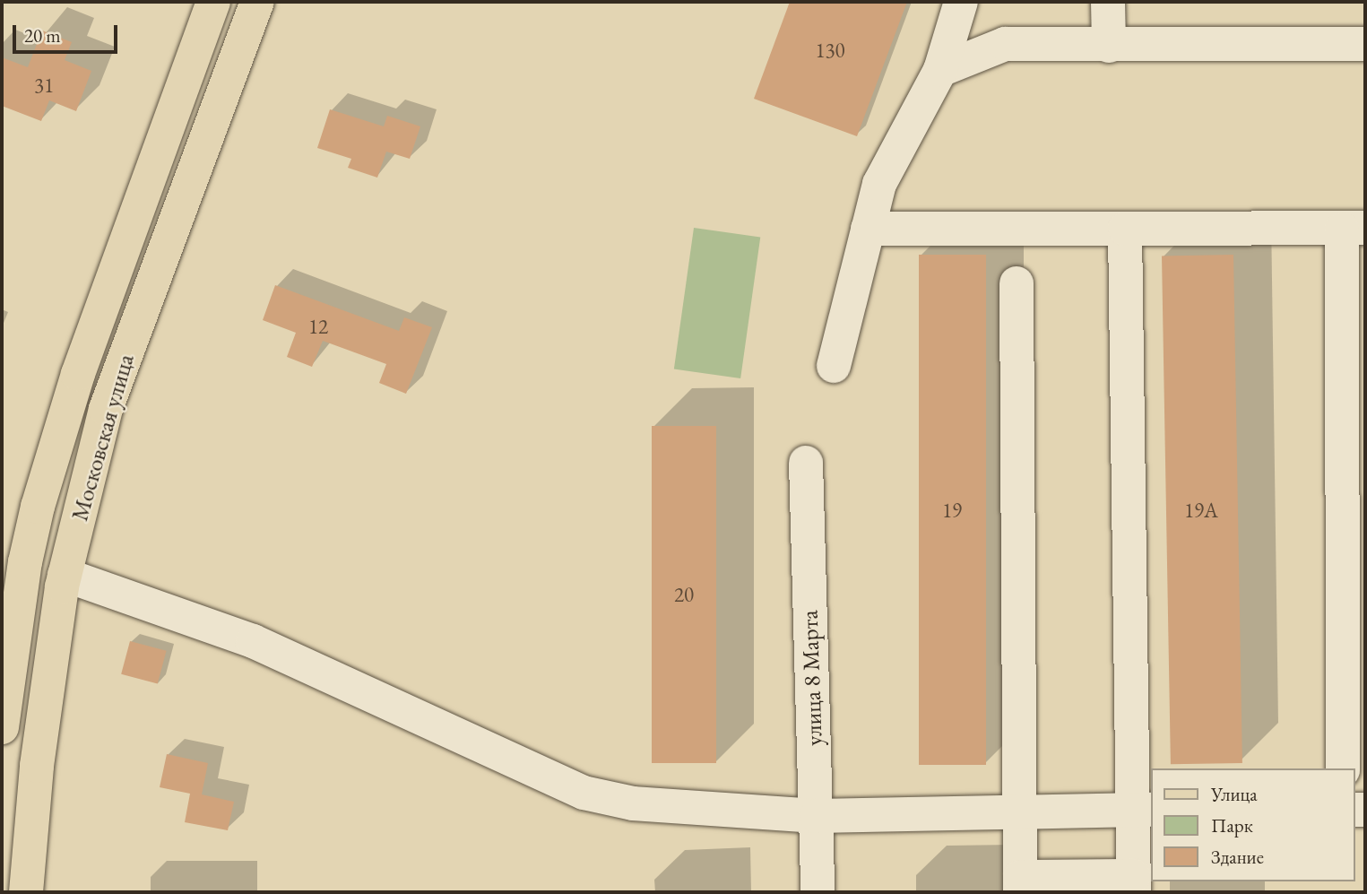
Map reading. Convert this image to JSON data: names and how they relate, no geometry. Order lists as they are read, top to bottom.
{
  "streets": {
    "main road": ["Московская улица"],
    "street": ["улица 8 Марта"]
  },
  "house_numbers": [
    "130",
    "31",
    "12",
    "19",
    "19А",
    "20"
  ],
  "legend": ["Улица", "Парк", "Здание"],
  "scale_bar": "20 m"
}
